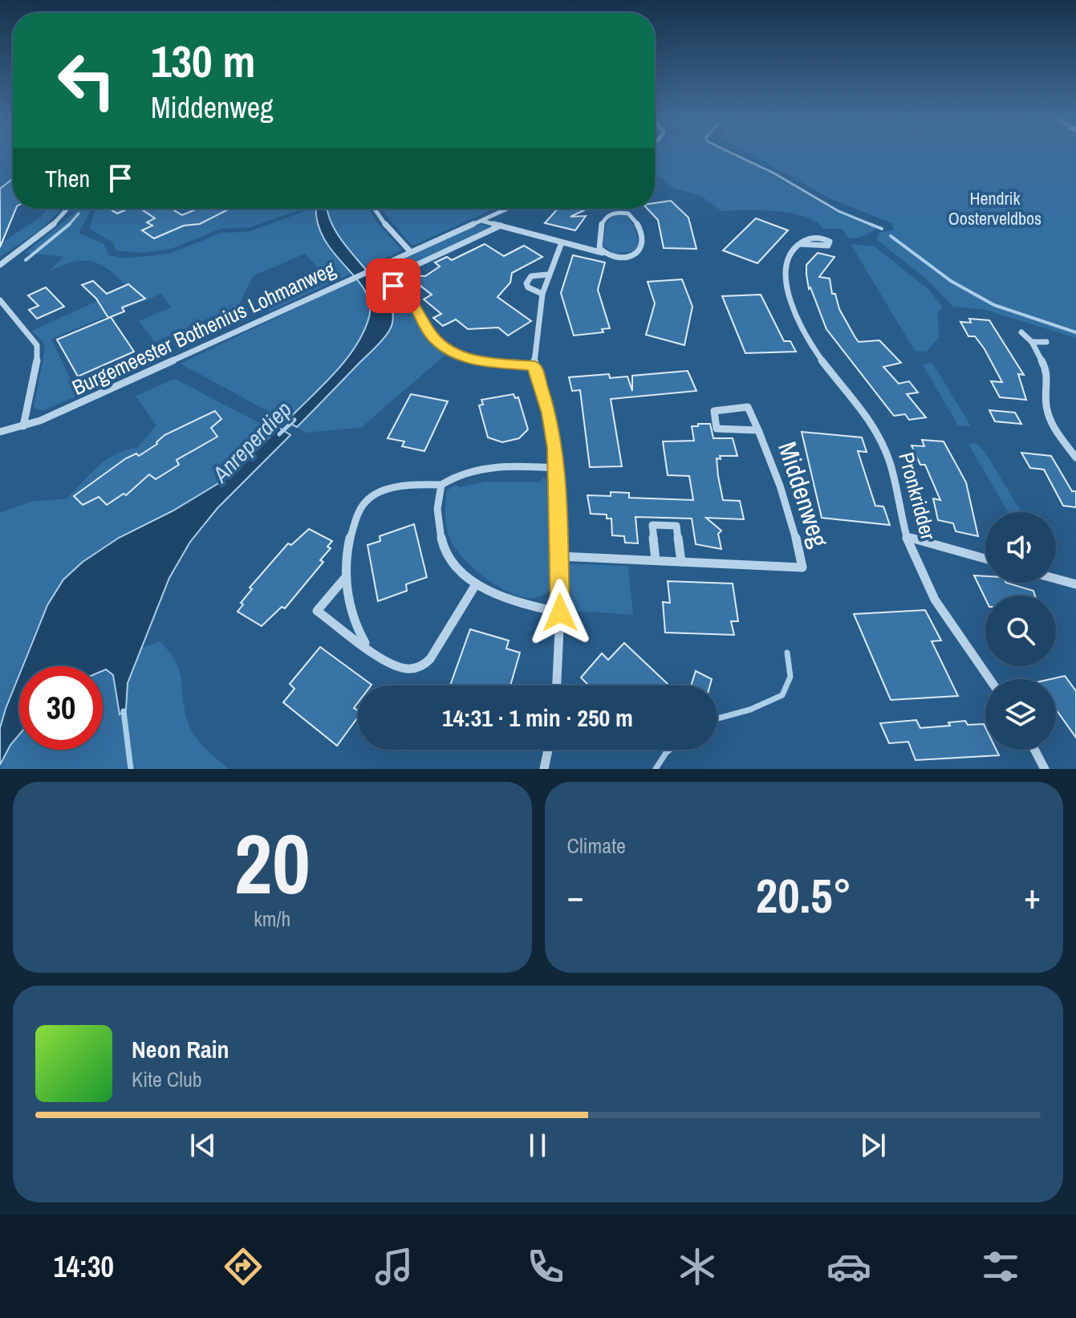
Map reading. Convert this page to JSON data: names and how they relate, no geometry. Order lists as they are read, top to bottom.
{
  "streets": {
    "street": ["Burgemeester Bothenius Lohmanweg", "Middenweg", "Pronkridder"]
  },
  "water": ["Anreperdiep"],
  "parks": ["Hendrik Oosterveldbos"],
  "page": {
    "turn": ["130 m", "Middenweg"],
    "then": "Then",
    "limit": "30",
    "trip": "14:31 · 1 min · 250 m",
    "tile": [
      ["20", "km/h"],
      "Climate"
    ],
    "heat": ["−", "20.5°", "+"],
    "song": ["Neon Rain", "Kite Club"],
    "tabs": "14:30"
  }
}
